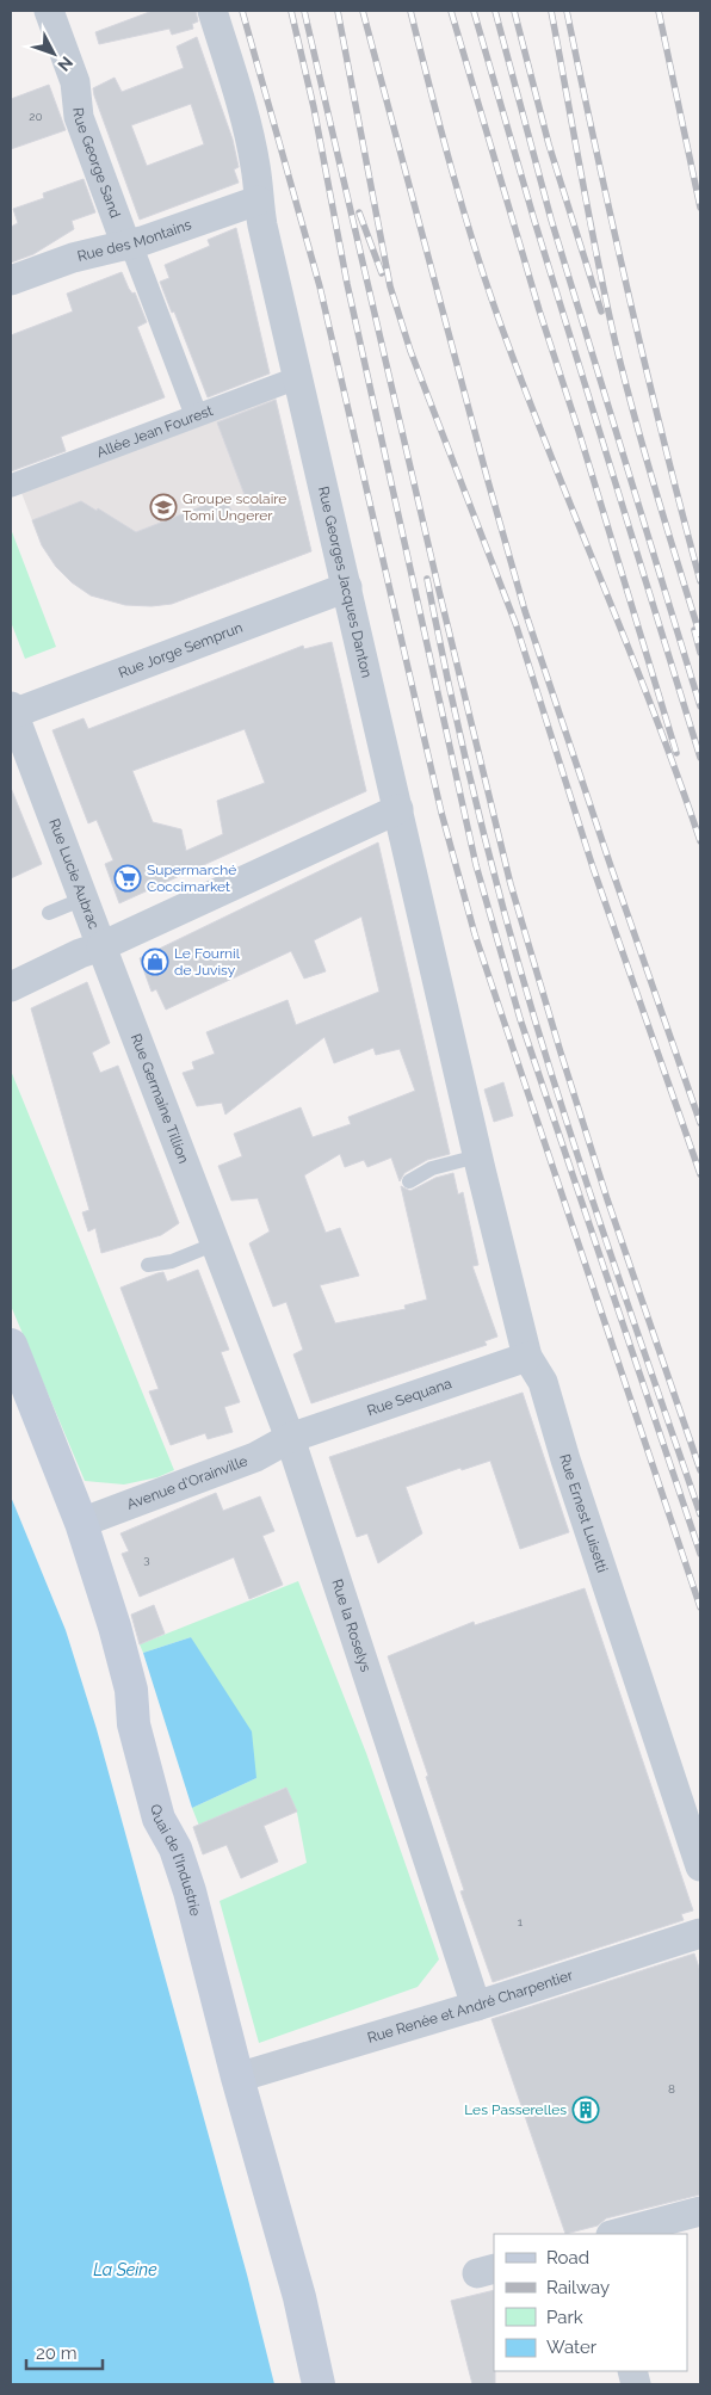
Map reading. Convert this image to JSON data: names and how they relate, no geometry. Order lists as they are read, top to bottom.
{
  "streets": {
    "main road": ["Quai de l'Industrie"],
    "street": [
      "Rue George Sand",
      "Rue des Montains",
      "Allée Jean Fourest",
      "Rue Georges Jacques Danton",
      "Rue Jorge Semprun",
      "Rue Lucie Aubrac",
      "Rue Germaine Tillion",
      "Rue Sequana",
      "Avenue d'Orainville",
      "Rue Ernest Luisetti",
      "Rue la Roselys",
      "Rue Renée et André Charpentier"
    ]
  },
  "crossings": [
    ["Rue George Sand", "Rue des Montains"],
    ["Rue des Montains", "Rue Georges Jacques Danton"],
    ["Allée Jean Fourest", "Rue Georges Jacques Danton"],
    ["Rue Georges Jacques Danton", "Rue Jorge Semprun"],
    ["Rue Georges Jacques Danton", "Rue Ernest Luisetti"],
    ["Rue Jorge Semprun", "Rue Lucie Aubrac"],
    ["Rue Lucie Aubrac", "Rue Germaine Tillion"],
    ["Rue Germaine Tillion", "Rue la Roselys"],
    ["Rue Sequana", "Avenue d'Orainville"],
    ["Rue Sequana", "Rue Ernest Luisetti"],
    ["Rue Sequana", "Rue la Roselys"],
    ["Avenue d'Orainville", "Rue la Roselys"],
    ["Avenue d'Orainville", "Quai de l'Industrie"],
    ["Rue la Roselys", "Rue Renée et André Charpentier"],
    ["Quai de l'Industrie", "Rue Renée et André Charpentier"]
  ],
  "water": ["La Seine"],
  "places": {
    "school or university": ["Groupe scolaire Tomi Ungerer"],
    "supermarket": ["Supermarché Coccimarket"],
    "shop": ["Le Fournil de Juvisy"],
    "building": ["Les Passerelles"]
  },
  "house_numbers": [
    "20",
    "3",
    "1",
    "8"
  ],
  "legend": [
    "Road",
    "Railway",
    "Park",
    "Water"
  ],
  "scale_bar": "20 m",
  "north": "bottom right"
}
